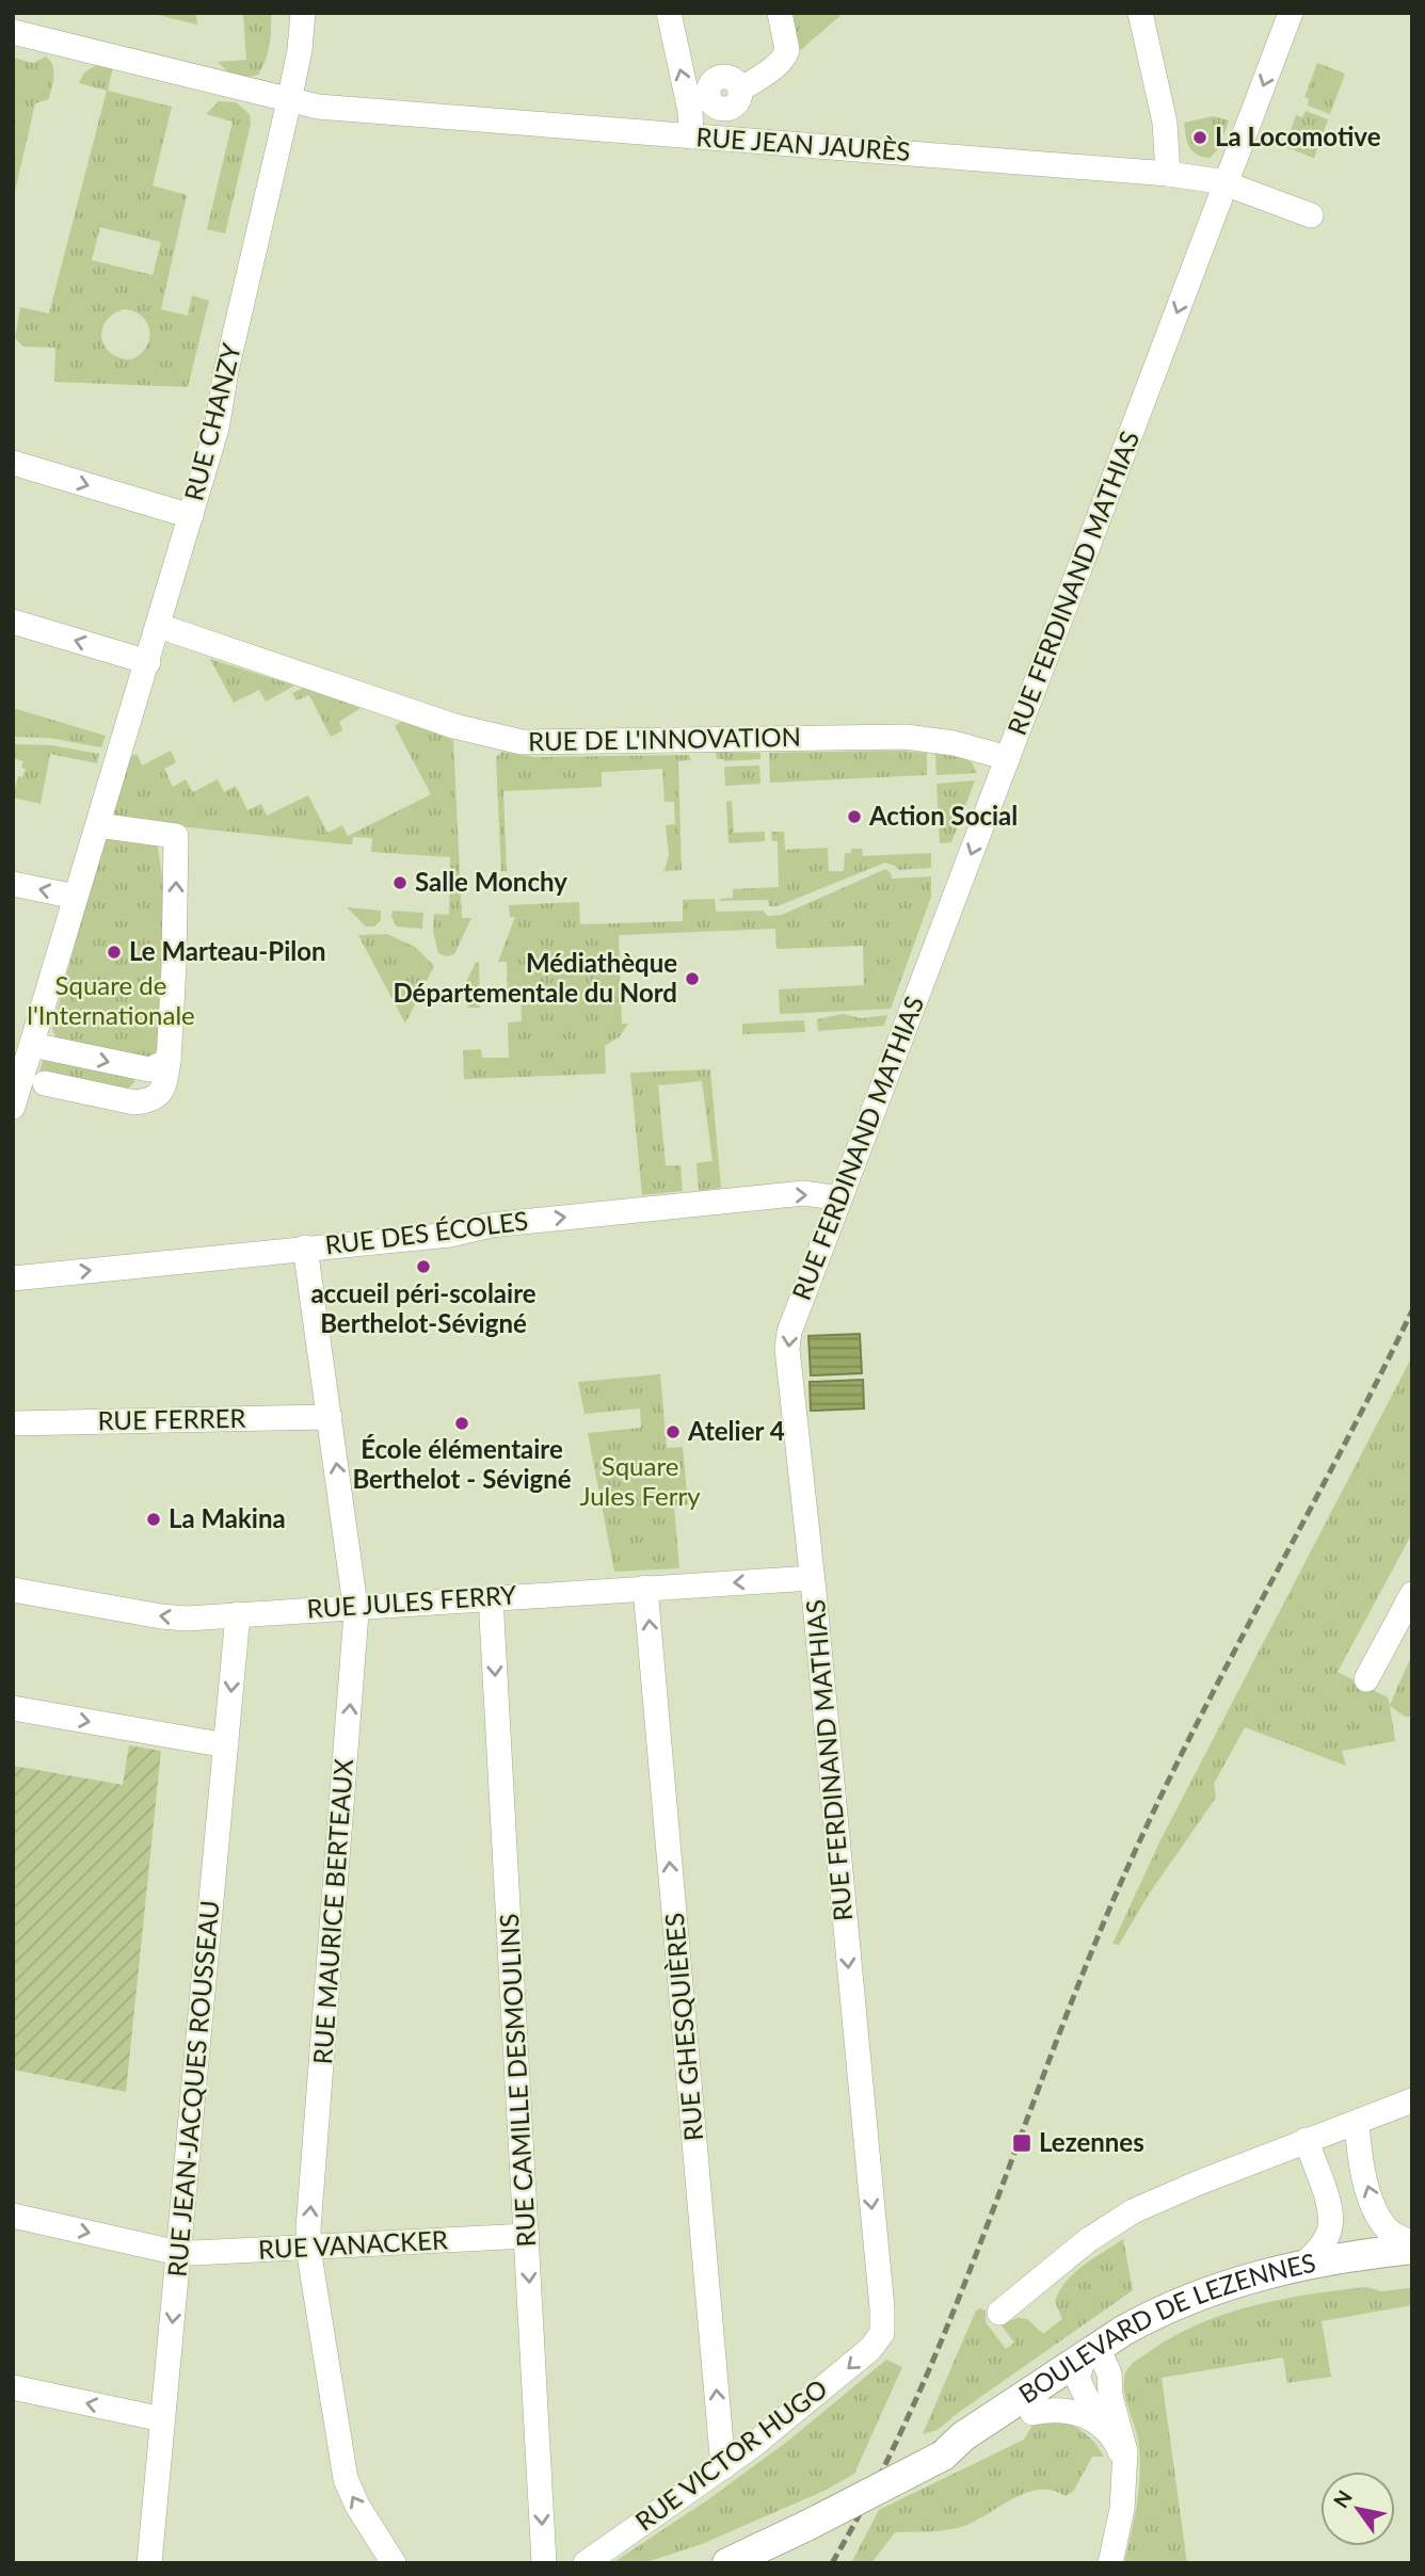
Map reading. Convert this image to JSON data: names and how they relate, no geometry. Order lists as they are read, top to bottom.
{
  "streets": {
    "main road": ["BOULEVARD DE LEZENNES"],
    "street": [
      "RUE JEAN JAURÈS",
      "RUE CHANZY",
      "RUE FERDINAND MATHIAS",
      "RUE DE L'INNOVATION",
      "RUE DES ÉCOLES",
      "RUE FERRER",
      "RUE JULES FERRY",
      "RUE MAURICE BERTEAUX",
      "RUE GHESQUIÈRES",
      "RUE CAMILLE DESMOULINS",
      "RUE JEAN-JACQUES ROUSSEAU",
      "RUE VANACKER",
      "RUE VICTOR HUGO"
    ]
  },
  "crossings": [
    ["RUE JEAN JAURÈS", "RUE CHANZY"],
    ["RUE JEAN JAURÈS", "RUE FERDINAND MATHIAS"],
    ["RUE CHANZY", "RUE DE L'INNOVATION"],
    ["RUE FERDINAND MATHIAS", "RUE DE L'INNOVATION"],
    ["RUE FERDINAND MATHIAS", "RUE DES ÉCOLES"],
    ["RUE FERDINAND MATHIAS", "RUE JULES FERRY"],
    ["RUE FERDINAND MATHIAS", "RUE VICTOR HUGO"],
    ["RUE DES ÉCOLES", "RUE MAURICE BERTEAUX"],
    ["RUE FERRER", "RUE MAURICE BERTEAUX"],
    ["RUE JULES FERRY", "RUE MAURICE BERTEAUX"],
    ["RUE JULES FERRY", "RUE GHESQUIÈRES"],
    ["RUE JULES FERRY", "RUE CAMILLE DESMOULINS"],
    ["RUE JULES FERRY", "RUE JEAN-JACQUES ROUSSEAU"],
    ["RUE MAURICE BERTEAUX", "RUE VANACKER"],
    ["RUE GHESQUIÈRES", "RUE VICTOR HUGO"],
    ["RUE CAMILLE DESMOULINS", "RUE VANACKER"],
    ["RUE JEAN-JACQUES ROUSSEAU", "RUE VANACKER"]
  ],
  "one_way": [
    "RUE FERDINAND MATHIAS",
    "RUE DES ÉCOLES",
    "RUE MAURICE BERTEAUX",
    "RUE GHESQUIÈRES",
    "RUE CAMILLE DESMOULINS",
    "RUE VICTOR HUGO"
  ],
  "parks": ["Square de l'Internationale", "Square Jules Ferry"],
  "places": {
    "other": [
      "La Locomotive",
      "Action Social",
      "Salle Monchy",
      "Le Marteau-Pilon",
      "Médiathèque Départementale du Nord",
      "accueil péri-scolaire Berthelot-Sévigné",
      "École élémentaire Berthelot - Sévigné",
      "Atelier 4",
      "La Makina"
    ],
    "transit": ["Lezennes"]
  },
  "north": "top left"
}
